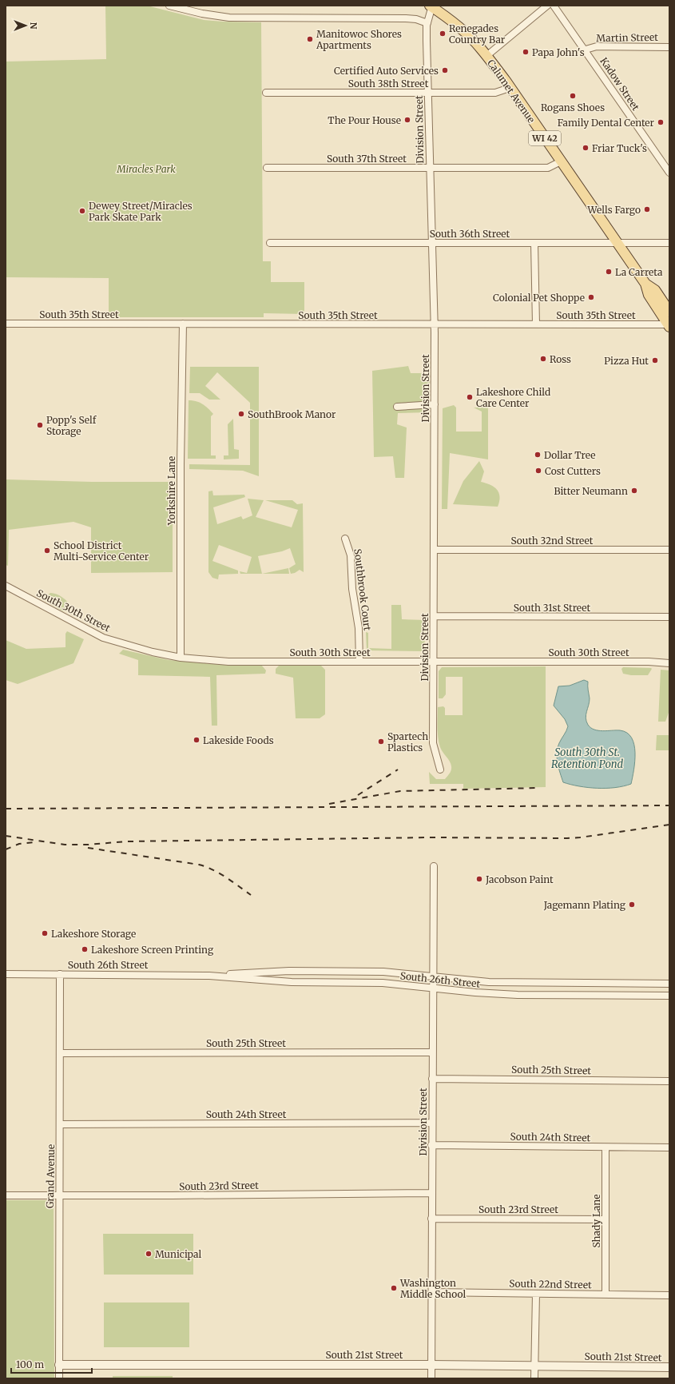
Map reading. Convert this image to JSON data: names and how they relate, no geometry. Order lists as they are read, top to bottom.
{
  "streets": {
    "main road": ["Calumet Avenue", "WI 42"],
    "street": [
      "Martin Street",
      "South 38th Street",
      "Kadow Street",
      "Division Street",
      "South 37th Street",
      "South 36th Street",
      "South 35th Street",
      "Yorkshire Lane",
      "South 32nd Street",
      "Southbrook Court",
      "South 31st Street",
      "South 30th Street",
      "South 26th Street",
      "South 25th Street",
      "South 24th Street",
      "Grand Avenue",
      "South 23rd Street",
      "Shady Lane",
      "South 22nd Street",
      "South 21st Street"
    ]
  },
  "crossings": [
    ["Martin Street", "Kadow Street"],
    ["South 38th Street", "Calumet Avenue"],
    ["South 38th Street", "Division Street"],
    ["Calumet Avenue", "Division Street"],
    ["Calumet Avenue", "South 37th Street"],
    ["Calumet Avenue", "South 36th Street"],
    ["Calumet Avenue", "South 35th Street"],
    ["Division Street", "South 37th Street"],
    ["Division Street", "South 36th Street"],
    ["Division Street", "South 35th Street"],
    ["Division Street", "South 32nd Street"],
    ["Division Street", "South 31st Street"],
    ["Division Street", "South 30th Street"],
    ["Division Street", "South 26th Street"],
    ["Division Street", "South 25th Street"],
    ["Division Street", "South 24th Street"],
    ["Division Street", "South 23rd Street"],
    ["Division Street", "South 22nd Street"],
    ["Division Street", "South 21st Street"],
    ["South 35th Street", "Yorkshire Lane"],
    ["Yorkshire Lane", "South 30th Street"],
    ["Southbrook Court", "South 30th Street"],
    ["South 26th Street", "Grand Avenue"],
    ["South 25th Street", "Grand Avenue"],
    ["South 24th Street", "Grand Avenue"],
    ["South 24th Street", "Shady Lane"],
    ["Grand Avenue", "South 23rd Street"],
    ["Grand Avenue", "South 21st Street"],
    ["South 23rd Street", "Shady Lane"],
    ["Shady Lane", "South 22nd Street"]
  ],
  "water": ["South 30th St. Retention Pond"],
  "parks": ["Miracles Park"],
  "places": [
    "Renegades Country Bar",
    "Manitowoc Shores Apartments",
    "Papa John's",
    "Certified Auto Services",
    "Rogans Shoes",
    "The Pour House",
    "Family Dental Center",
    "Friar Tuck's",
    "Wells Fargo",
    "Dewey Street/Miracles Park Skate Park",
    "La Carreta",
    "Colonial Pet Shoppe",
    "Ross",
    "Pizza Hut",
    "Lakeshore Child Care Center",
    "SouthBrook Manor",
    "Popp's Self Storage",
    "Dollar Tree",
    "Cost Cutters",
    "Bitter Neumann",
    "School District Multi-Service Center",
    "Lakeside Foods",
    "Spartech Plastics",
    "Jacobson Paint",
    "Jagemann Plating",
    "Lakeshore Storage",
    "Lakeshore Screen Printing",
    "Municipal",
    "Washington Middle School"
  ],
  "scale_bar": "100 m",
  "north": "right"
}
